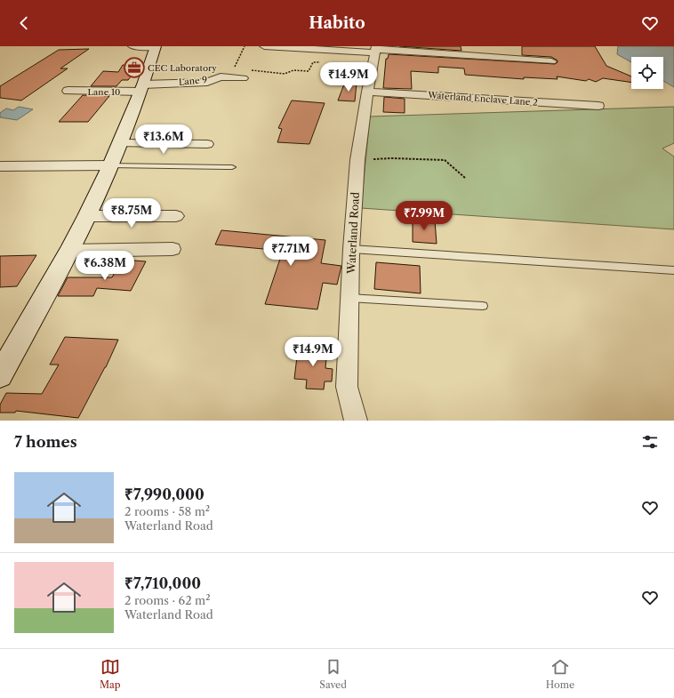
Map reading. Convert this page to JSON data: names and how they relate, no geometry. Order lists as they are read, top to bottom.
{
  "streets": {
    "street": [
      "Lane 9",
      "Lane 10",
      "Waterland Enclave Lane 2",
      "Waterland Road"
    ]
  },
  "crossings": [
    ["Lane 9", "Lane 10"],
    ["Waterland Enclave Lane 2", "Waterland Road"]
  ],
  "places": {
    "office": ["CEC Laboratory"]
  },
  "page": {
    "header": "Habito",
    "price": [
      "₹14.9M",
      "₹13.6M",
      "₹8.75M",
      "₹7.99M",
      "₹7.71M",
      "₹6.38M",
      "₹14.9M"
    ],
    "heading": "7 homes",
    "list": [
      {
        "name": "₹7,990,000",
        "note": "2 rooms · 58 m² · Waterland Road"
      },
      {
        "name": "₹7,710,000",
        "note": "2 rooms · 62 m² · Waterland Road"
      }
    ],
    "tabs": ["Map", "Saved", "Home"]
  }
}
